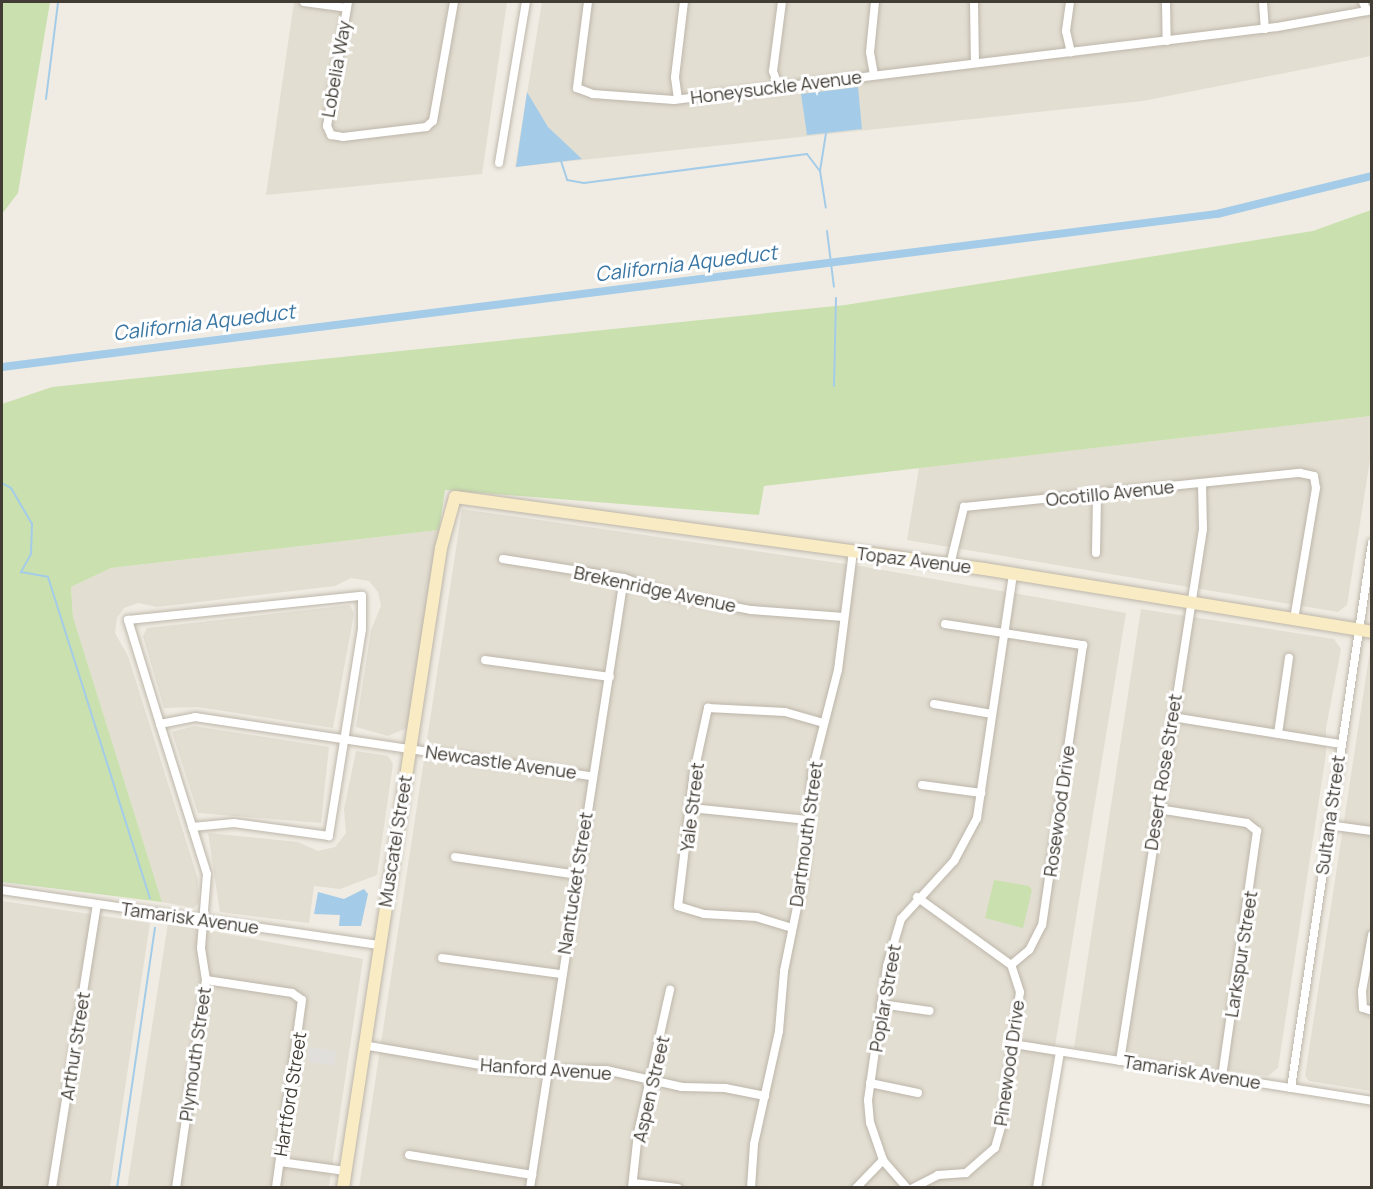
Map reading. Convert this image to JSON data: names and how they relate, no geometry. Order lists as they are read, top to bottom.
{
  "streets": {
    "street": [
      "Lobelia Way",
      "Honeysuckle Avenue",
      "Ocotillo Avenue",
      "Topaz Avenue",
      "Brekenridge Avenue",
      "Newcastle Avenue",
      "Desert Rose Street",
      "Yale Street",
      "Rosewood Drive",
      "Sultana Street",
      "Dartmouth Street",
      "Muscatel Street",
      "Nantucket Street",
      "Tamarisk Avenue",
      "Larkspur Street",
      "Poplar Street",
      "Arthur Street",
      "Plymouth Street",
      "Pinewood Drive",
      "Hanford Avenue",
      "Aspen Street",
      "Hartford Street"
    ]
  },
  "crossings": [
    ["Ocotillo Avenue", "Topaz Avenue"],
    ["Ocotillo Avenue", "Desert Rose Street"],
    ["Topaz Avenue", "Desert Rose Street"],
    ["Topaz Avenue", "Sultana Street"],
    ["Topaz Avenue", "Dartmouth Street"],
    ["Topaz Avenue", "Muscatel Street"],
    ["Topaz Avenue", "Poplar Street"],
    ["Brekenridge Avenue", "Dartmouth Street"],
    ["Brekenridge Avenue", "Nantucket Street"],
    ["Newcastle Avenue", "Muscatel Street"],
    ["Newcastle Avenue", "Nantucket Street"],
    ["Newcastle Avenue", "Plymouth Street"],
    ["Desert Rose Street", "Tamarisk Avenue"],
    ["Desert Rose Street", "Larkspur Street"],
    ["Yale Street", "Dartmouth Street"],
    ["Rosewood Drive", "Poplar Street"],
    ["Rosewood Drive", "Pinewood Drive"],
    ["Sultana Street", "Tamarisk Avenue"],
    ["Dartmouth Street", "Hanford Avenue"],
    ["Muscatel Street", "Tamarisk Avenue"],
    ["Muscatel Street", "Hanford Avenue"],
    ["Nantucket Street", "Hanford Avenue"],
    ["Tamarisk Avenue", "Larkspur Street"],
    ["Tamarisk Avenue", "Arthur Street"],
    ["Tamarisk Avenue", "Plymouth Street"],
    ["Tamarisk Avenue", "Pinewood Drive"],
    ["Plymouth Street", "Hartford Street"],
    ["Hanford Avenue", "Aspen Street"]
  ],
  "water": ["California Aqueduct"]
}
